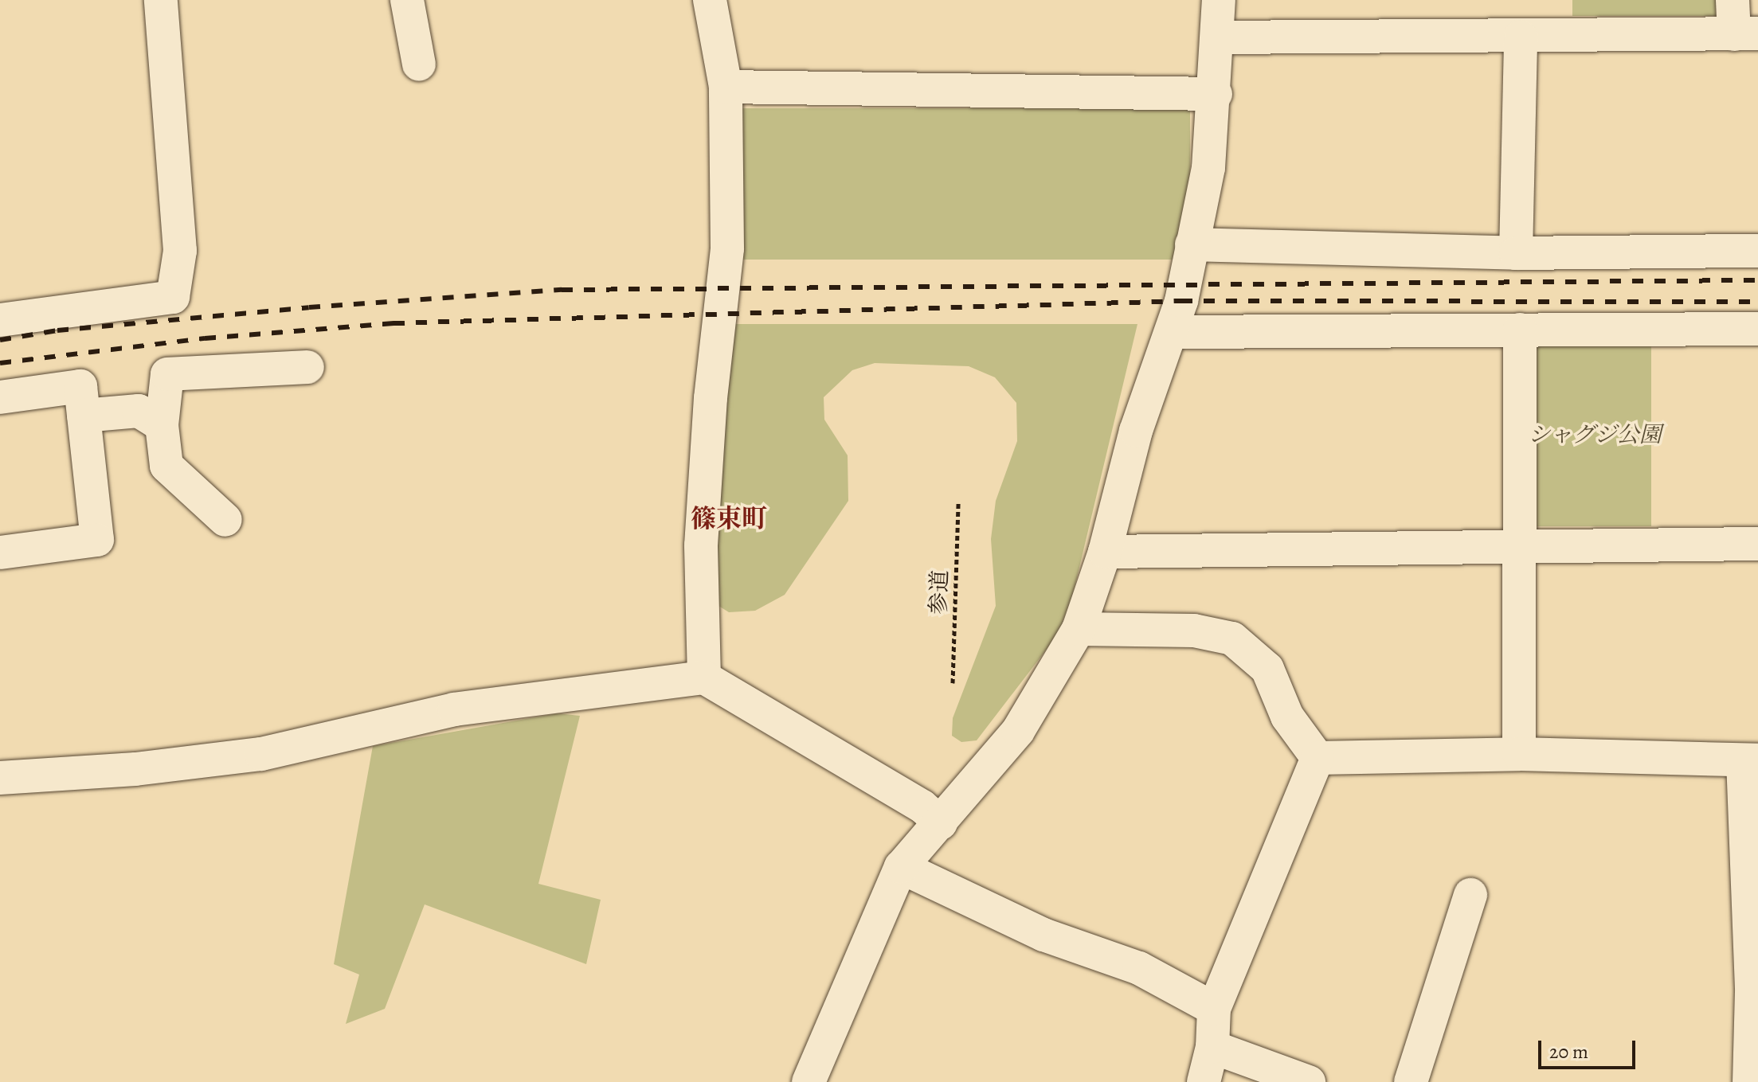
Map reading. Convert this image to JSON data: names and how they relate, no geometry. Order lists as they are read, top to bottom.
{
  "streets": {
    "path": ["参道"]
  },
  "districts": ["篠束町"],
  "parks": ["シャグジ公園"],
  "scale_bar": "20 m"
}
